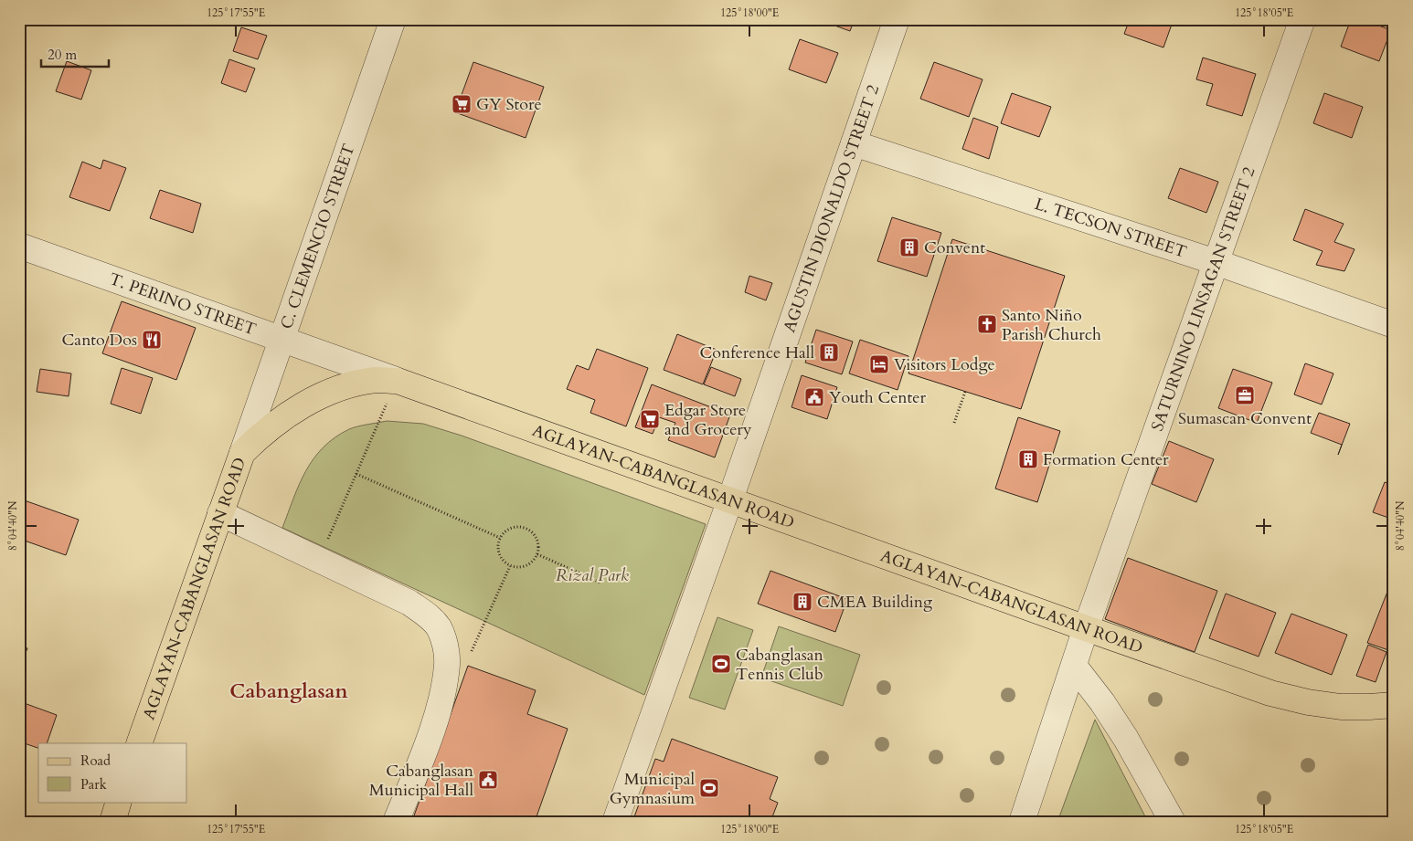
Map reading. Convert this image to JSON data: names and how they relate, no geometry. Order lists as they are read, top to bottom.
{
  "streets": {
    "main road": ["AGLAYAN-CABANGLASAN ROAD"],
    "street": [
      "AGUSTIN DIONALDO STREET 2",
      "L. TECSON STREET",
      "C. CLEMENCIO STREET",
      "SATURNINO LINSAGAN STREET 2",
      "T. PERINO STREET"
    ]
  },
  "crossings": [
    ["AGUSTIN DIONALDO STREET 2", "L. TECSON STREET"],
    ["AGUSTIN DIONALDO STREET 2", "AGLAYAN-CABANGLASAN ROAD"],
    ["L. TECSON STREET", "SATURNINO LINSAGAN STREET 2"],
    ["C. CLEMENCIO STREET", "T. PERINO STREET"],
    ["C. CLEMENCIO STREET", "AGLAYAN-CABANGLASAN ROAD"],
    ["SATURNINO LINSAGAN STREET 2", "AGLAYAN-CABANGLASAN ROAD"],
    ["T. PERINO STREET", "AGLAYAN-CABANGLASAN ROAD"]
  ],
  "districts": ["Cabanglasan"],
  "parks": ["Rizal Park"],
  "places": {
    "supermarket": ["GY Store", "Edgar Store and Grocery"],
    "building": [
      "Convent",
      "Conference Hall",
      "Formation Center",
      "CMEA Building"
    ],
    "church": ["Santo Niño Parish Church"],
    "restaurant": ["Canto Dos"],
    "hotel": ["Visitors Lodge"],
    "office": ["Sumascan Convent"],
    "public building": ["Youth Center", "Cabanglasan Municipal Hall"],
    "sports": ["Cabanglasan Tennis Club", "Municipal Gymnasium"]
  },
  "legend": ["Road", "Park"],
  "scale_bar": "20 m",
  "coordinates": [
    "125°17'55\"E",
    "125°18'00\"E",
    "125°18'05\"E",
    "8°04'40\"N"
  ]
}
